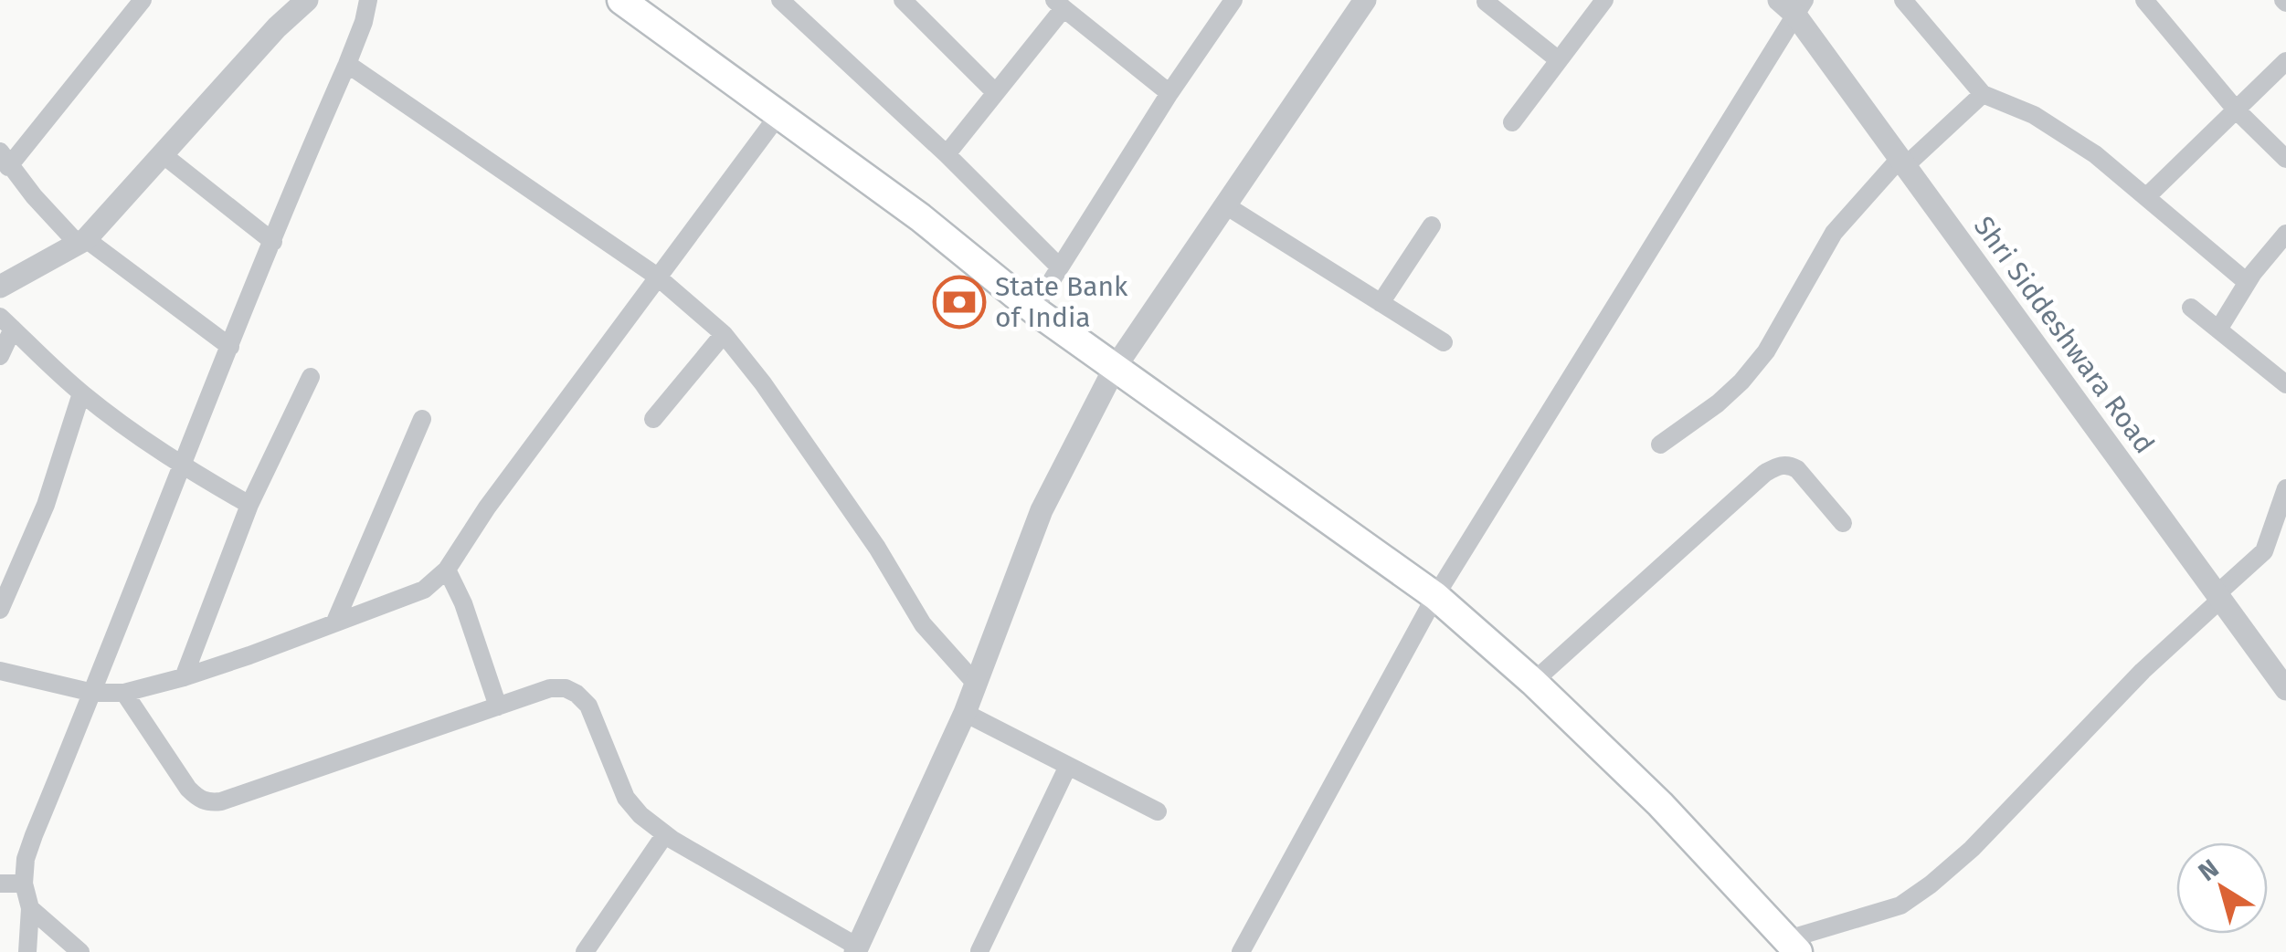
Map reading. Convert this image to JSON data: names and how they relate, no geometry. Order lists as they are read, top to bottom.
{
  "streets": {
    "street": ["Shri Siddeshwara Road"]
  },
  "places": {
    "bank": ["State Bank of India"]
  },
  "north": "top left"
}
